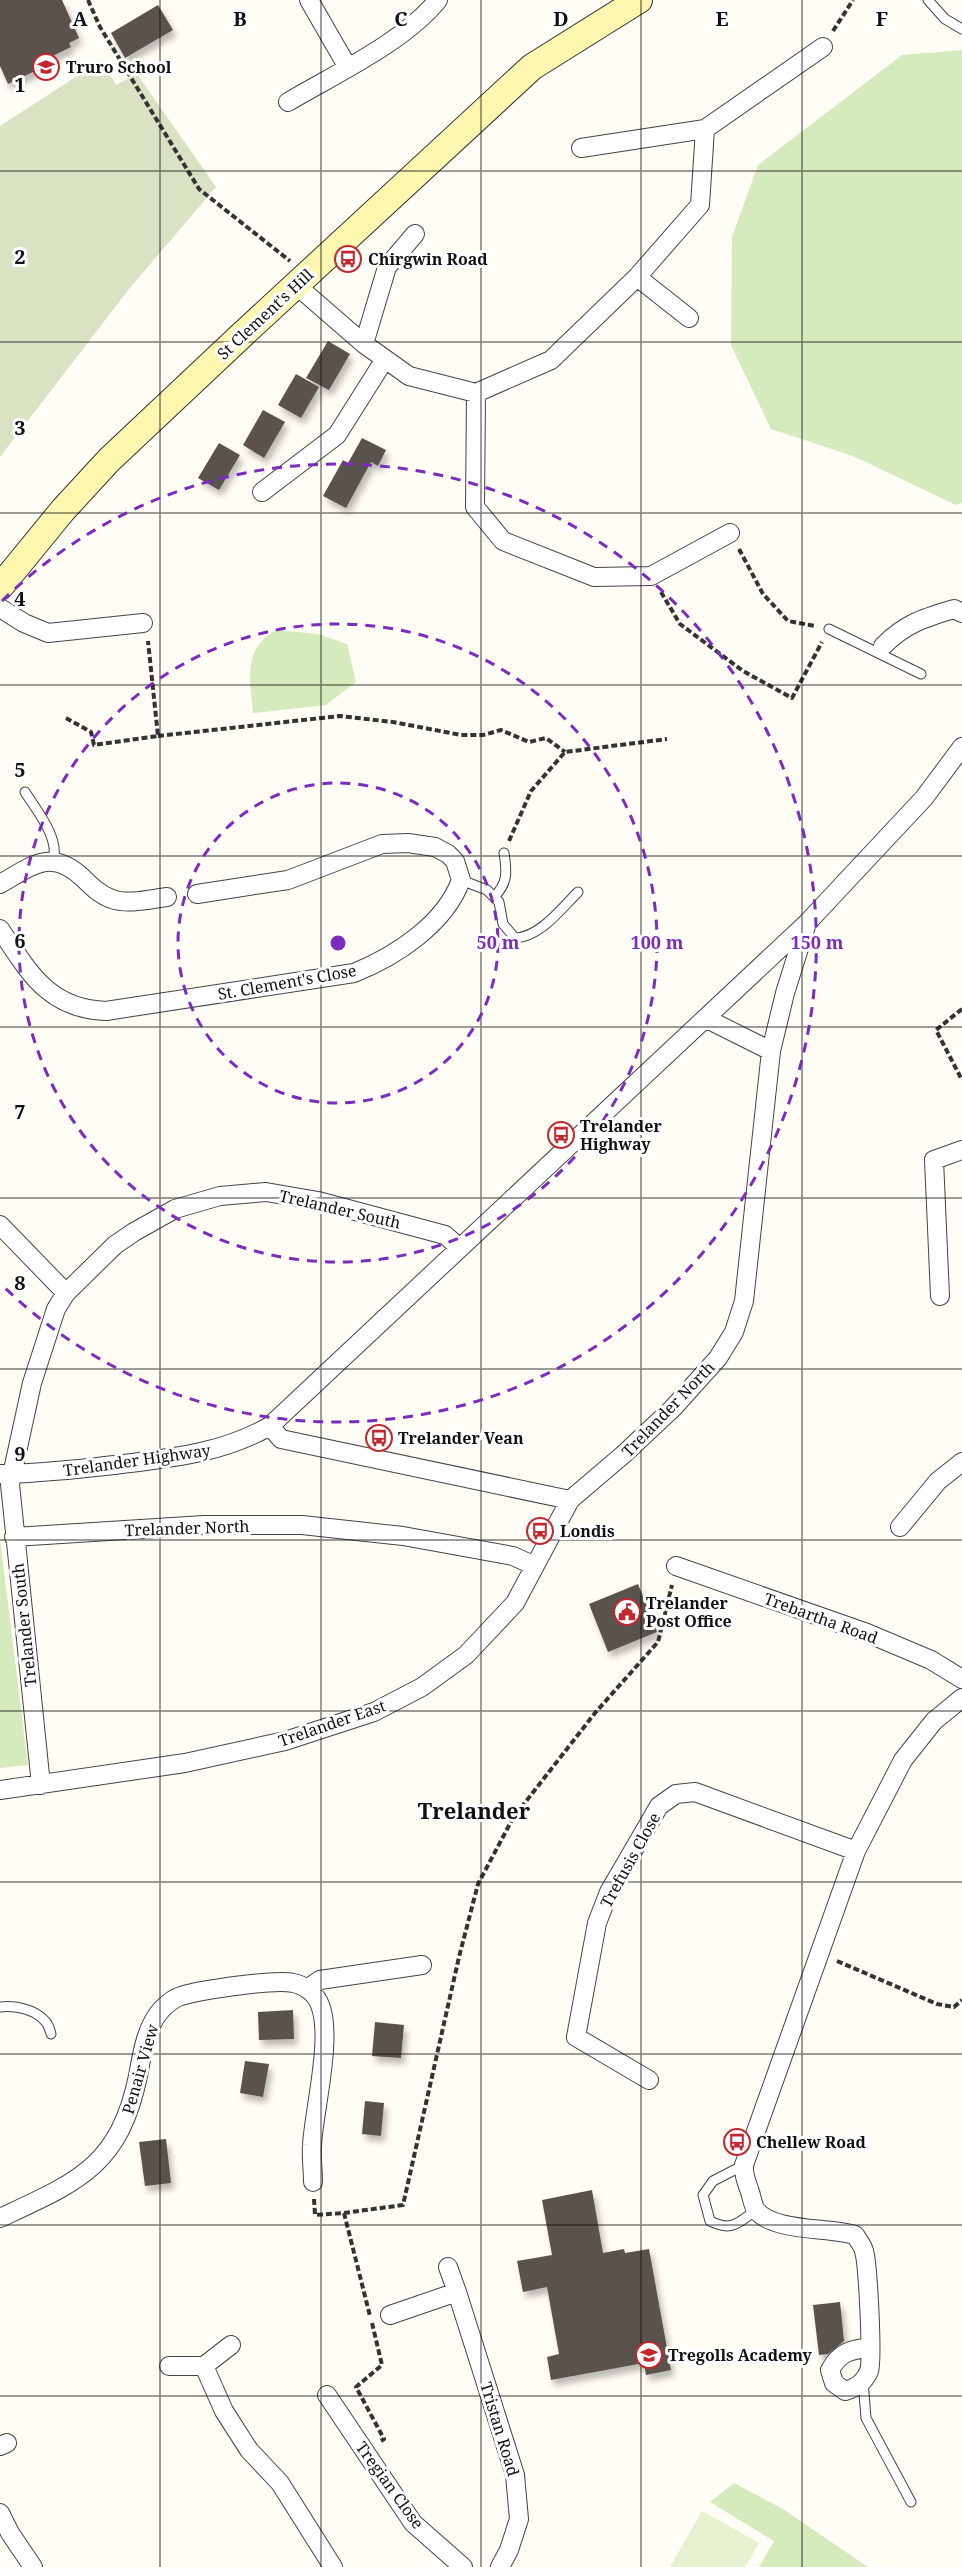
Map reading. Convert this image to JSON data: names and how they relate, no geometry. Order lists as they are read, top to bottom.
{
  "streets": {
    "street": [
      "St Clement's Hill",
      "St. Clement's Close",
      "Trelander South",
      "Trelander North",
      "Trelander Highway",
      "Trebartha Road",
      "Trelander East",
      "Trefusis Close",
      "Penair View",
      "Tristan Road",
      "Tregian Close"
    ]
  },
  "crossings": [
    ["Trelander South", "Trelander North"],
    ["Trelander South", "Trelander Highway"],
    ["Trelander South", "Trelander East"],
    ["Trelander North", "Trelander Highway"],
    ["Trelander North", "Trelander East"]
  ],
  "districts": ["Trelander"],
  "places": {
    "school or university": ["Truro School", "Tregolls Academy"],
    "bus stop": [
      "Chirgwin Road",
      "Trelander Highway",
      "Trelander Vean",
      "Londis",
      "Chellew Road"
    ],
    "public building": ["Trelander Post Office"]
  },
  "grid": {
    "columns": [
      "A",
      "B",
      "C",
      "D",
      "E",
      "F"
    ],
    "rows": [
      "1",
      "2",
      "3",
      "4",
      "5",
      "6",
      "7",
      "8",
      "9"
    ]
  },
  "rings": ["50 m", "100 m", "150 m"]
}
